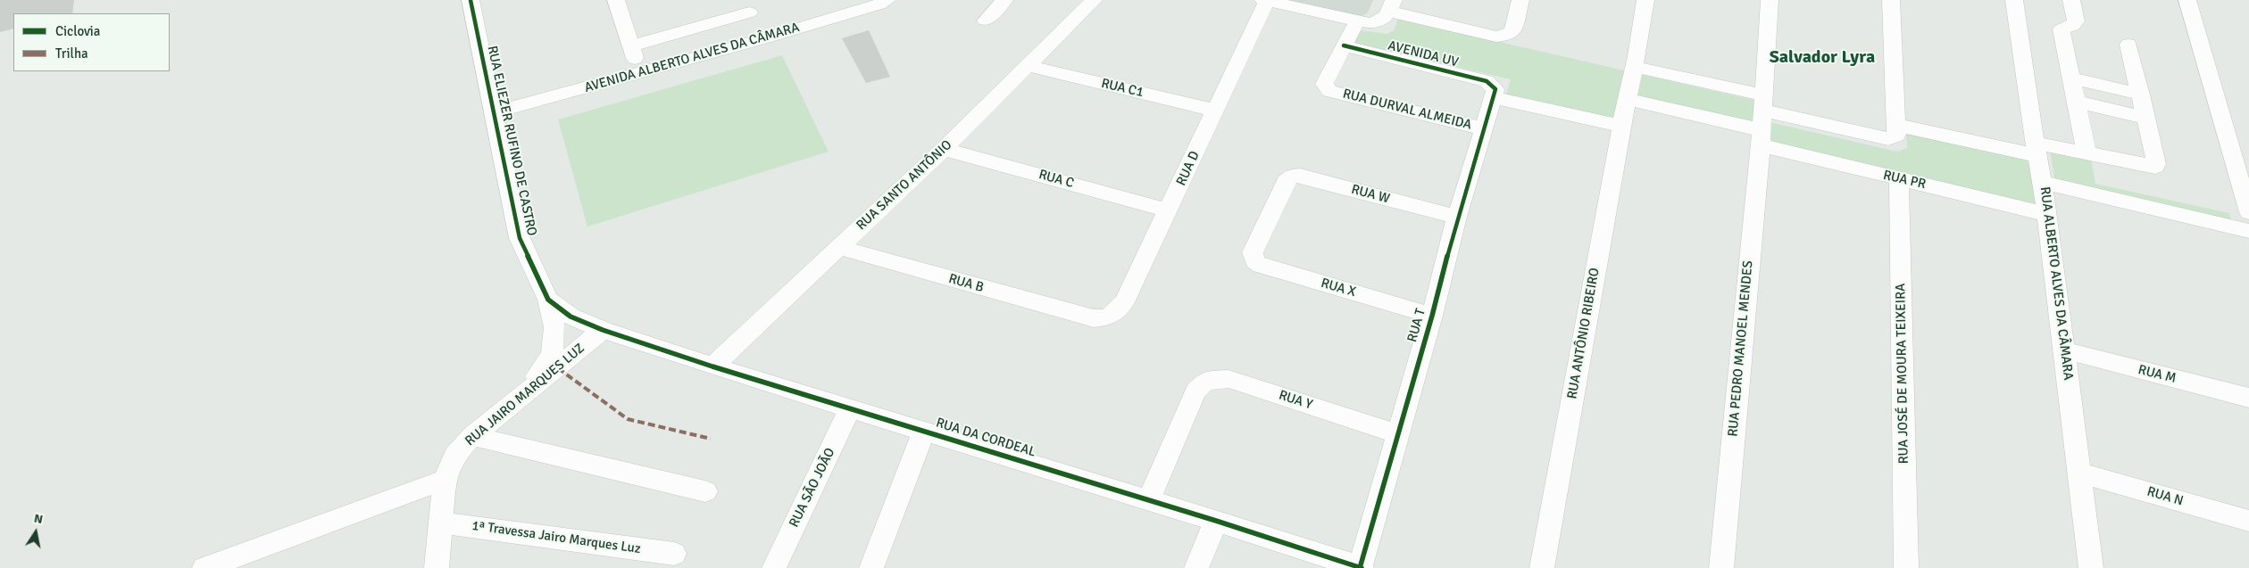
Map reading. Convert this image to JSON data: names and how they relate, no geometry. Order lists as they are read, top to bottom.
{
  "streets": {
    "street": [
      "AVENIDA UV",
      "AVENIDA ALBERTO ALVES DA CÂMARA",
      "RUA C1",
      "RUA DURVAL ALMEIDA",
      "RUA ELIEZER RUFINO DE CASTRO",
      "RUA D",
      "RUA C",
      "RUA PR",
      "RUA SANTO ANTÔNIO",
      "RUA W",
      "RUA B",
      "RUA ALBERTO ALVES DA CÂMARA",
      "RUA X",
      "RUA T",
      "RUA ANTÔNIO RIBEIRO",
      "RUA PEDRO MANOEL MENDES",
      "RUA JOSÉ DE MOURA TEIXEIRA",
      "RUA M",
      "RUA JAIRO MARQUES LUZ",
      "RUA Y",
      "RUA DA CORDEAL",
      "RUA SÃO JOÃO",
      "RUA N",
      "1ª Travessa Jairo Marques Luz"
    ]
  },
  "crossings": [
    ["AVENIDA UV", "RUA DURVAL ALMEIDA"],
    ["AVENIDA UV", "RUA T"],
    ["AVENIDA UV", "RUA ANTÔNIO RIBEIRO"],
    ["AVENIDA ALBERTO ALVES DA CÂMARA", "RUA ELIEZER RUFINO DE CASTRO"],
    ["RUA C1", "RUA D"],
    ["RUA C1", "RUA SANTO ANTÔNIO"],
    ["RUA DURVAL ALMEIDA", "RUA T"],
    ["RUA ELIEZER RUFINO DE CASTRO", "RUA JAIRO MARQUES LUZ"],
    ["RUA ELIEZER RUFINO DE CASTRO", "RUA DA CORDEAL"],
    ["RUA D", "RUA C"],
    ["RUA D", "RUA B"],
    ["RUA C", "RUA SANTO ANTÔNIO"],
    ["RUA PR", "RUA ALBERTO ALVES DA CÂMARA"],
    ["RUA PR", "RUA PEDRO MANOEL MENDES"],
    ["RUA PR", "RUA JOSÉ DE MOURA TEIXEIRA"],
    ["RUA SANTO ANTÔNIO", "RUA B"],
    ["RUA SANTO ANTÔNIO", "RUA DA CORDEAL"],
    ["RUA W", "RUA X"],
    ["RUA W", "RUA T"],
    ["RUA ALBERTO ALVES DA CÂMARA", "RUA M"],
    ["RUA ALBERTO ALVES DA CÂMARA", "RUA N"],
    ["RUA X", "RUA T"],
    ["RUA T", "RUA Y"],
    ["RUA T", "RUA DA CORDEAL"],
    ["RUA JAIRO MARQUES LUZ", "RUA DA CORDEAL"],
    ["RUA JAIRO MARQUES LUZ", "1ª Travessa Jairo Marques Luz"],
    ["RUA Y", "RUA DA CORDEAL"],
    ["RUA DA CORDEAL", "RUA SÃO JOÃO"]
  ],
  "districts": ["Salvador Lyra"],
  "legend": ["Ciclovia", "Trilha"],
  "north": "top"
}
